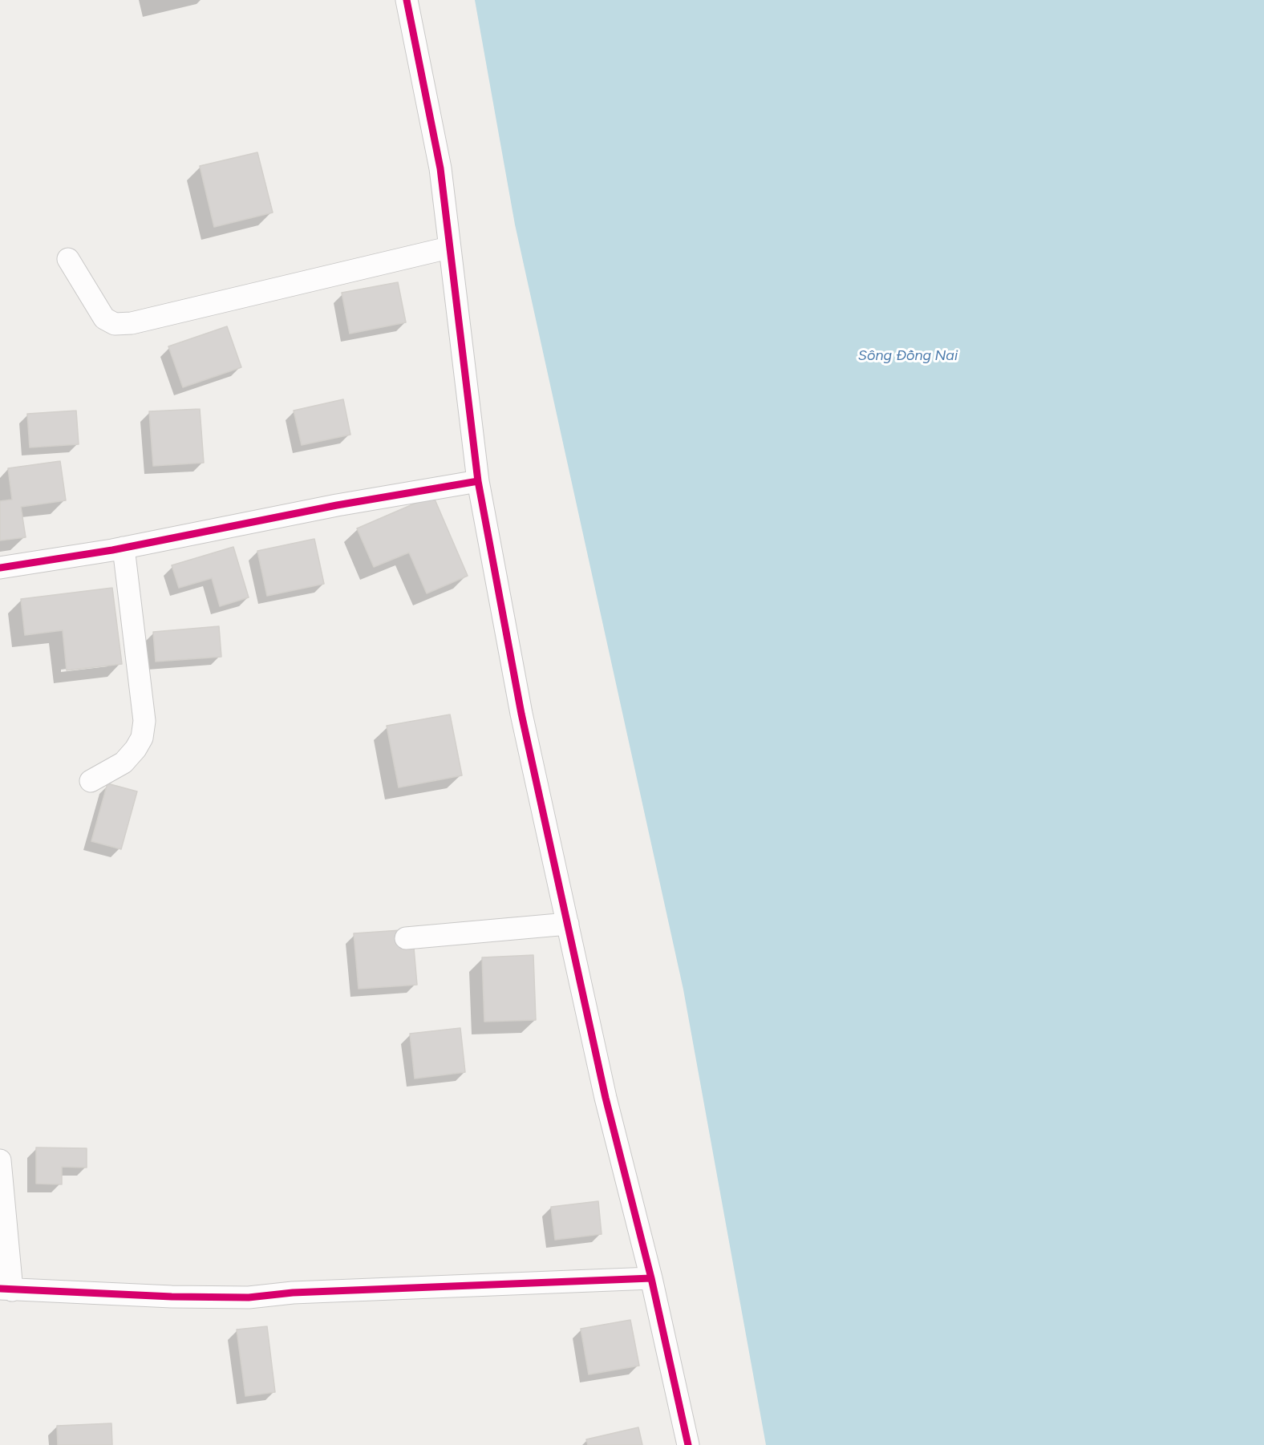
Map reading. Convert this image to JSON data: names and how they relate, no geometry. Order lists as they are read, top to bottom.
{
  "water": ["Sông Đồng Nai"]
}
